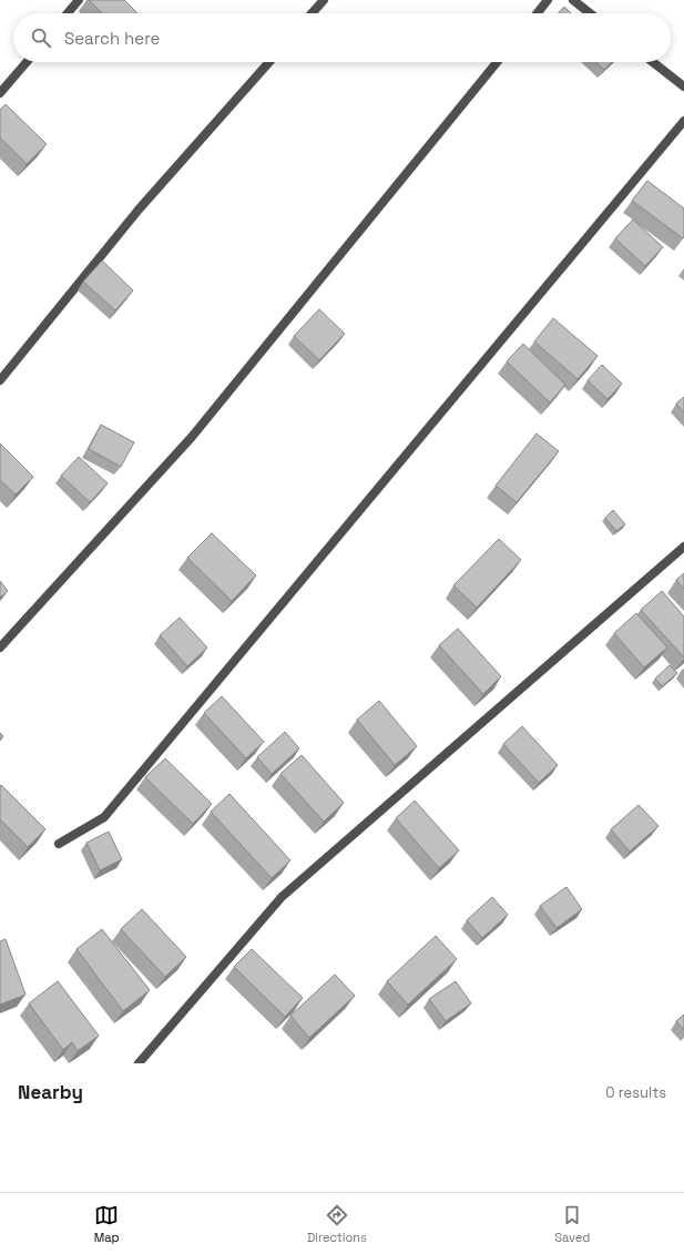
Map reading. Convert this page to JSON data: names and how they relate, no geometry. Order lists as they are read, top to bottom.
{
  "page": {
    "search": "Search here",
    "heading": ["Nearby", "0 results"],
    "nav": ["Map", "Directions", "Saved"]
  }
}
